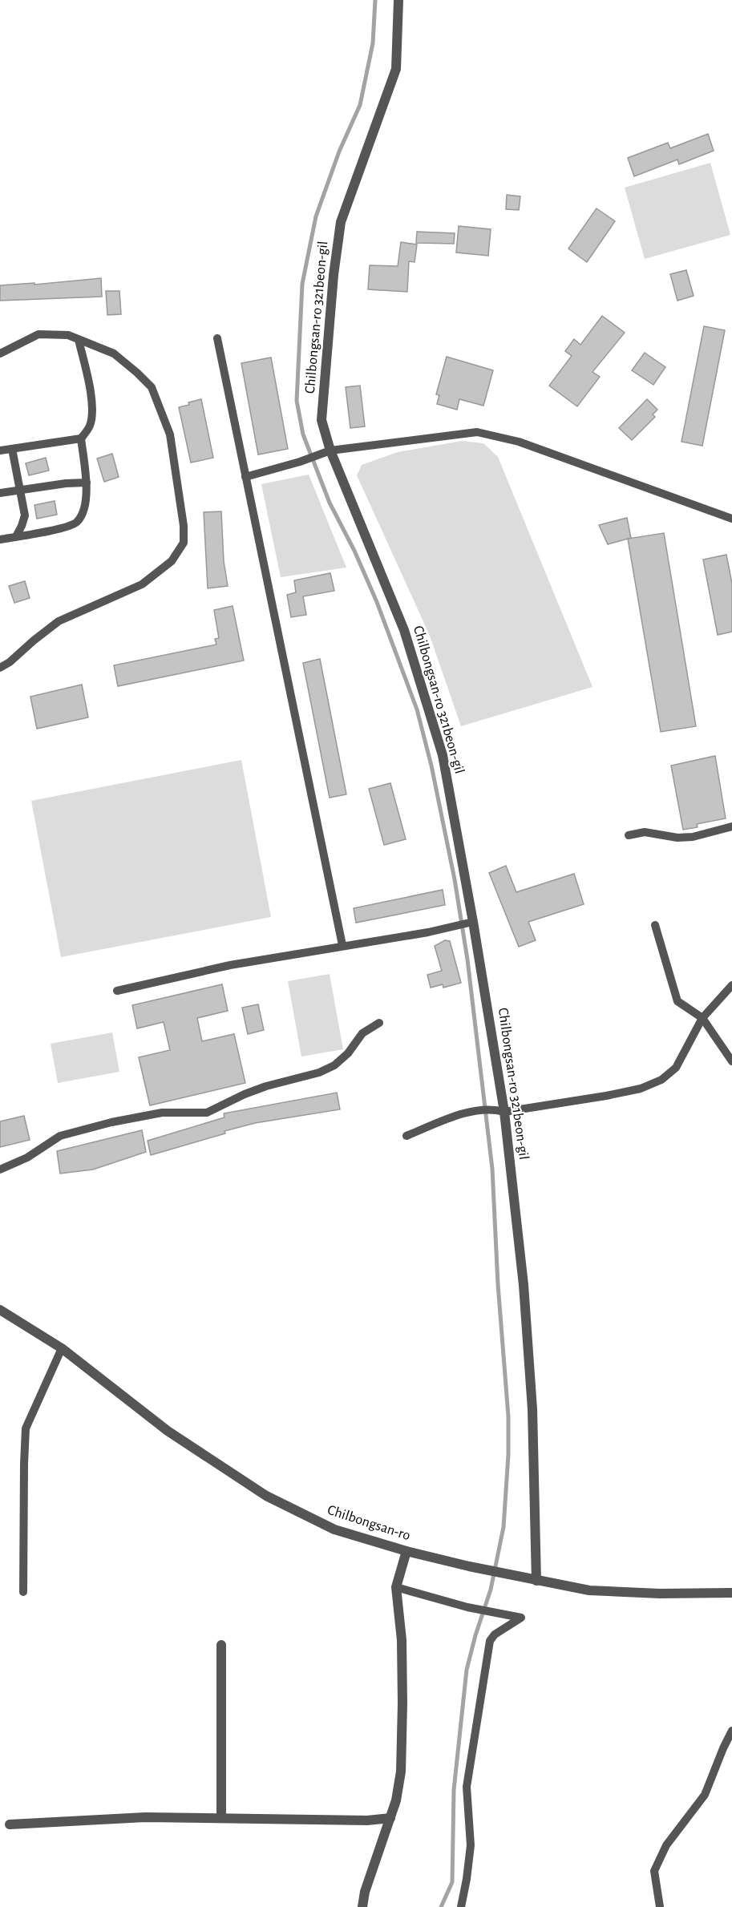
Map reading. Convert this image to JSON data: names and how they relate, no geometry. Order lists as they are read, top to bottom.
{
  "streets": {
    "street": ["Chilbongsan-ro 321beon-gil", "Chilbongsan-ro"]
  },
  "crossings": [
    ["Chilbongsan-ro 321beon-gil", "Chilbongsan-ro"]
  ]
}
